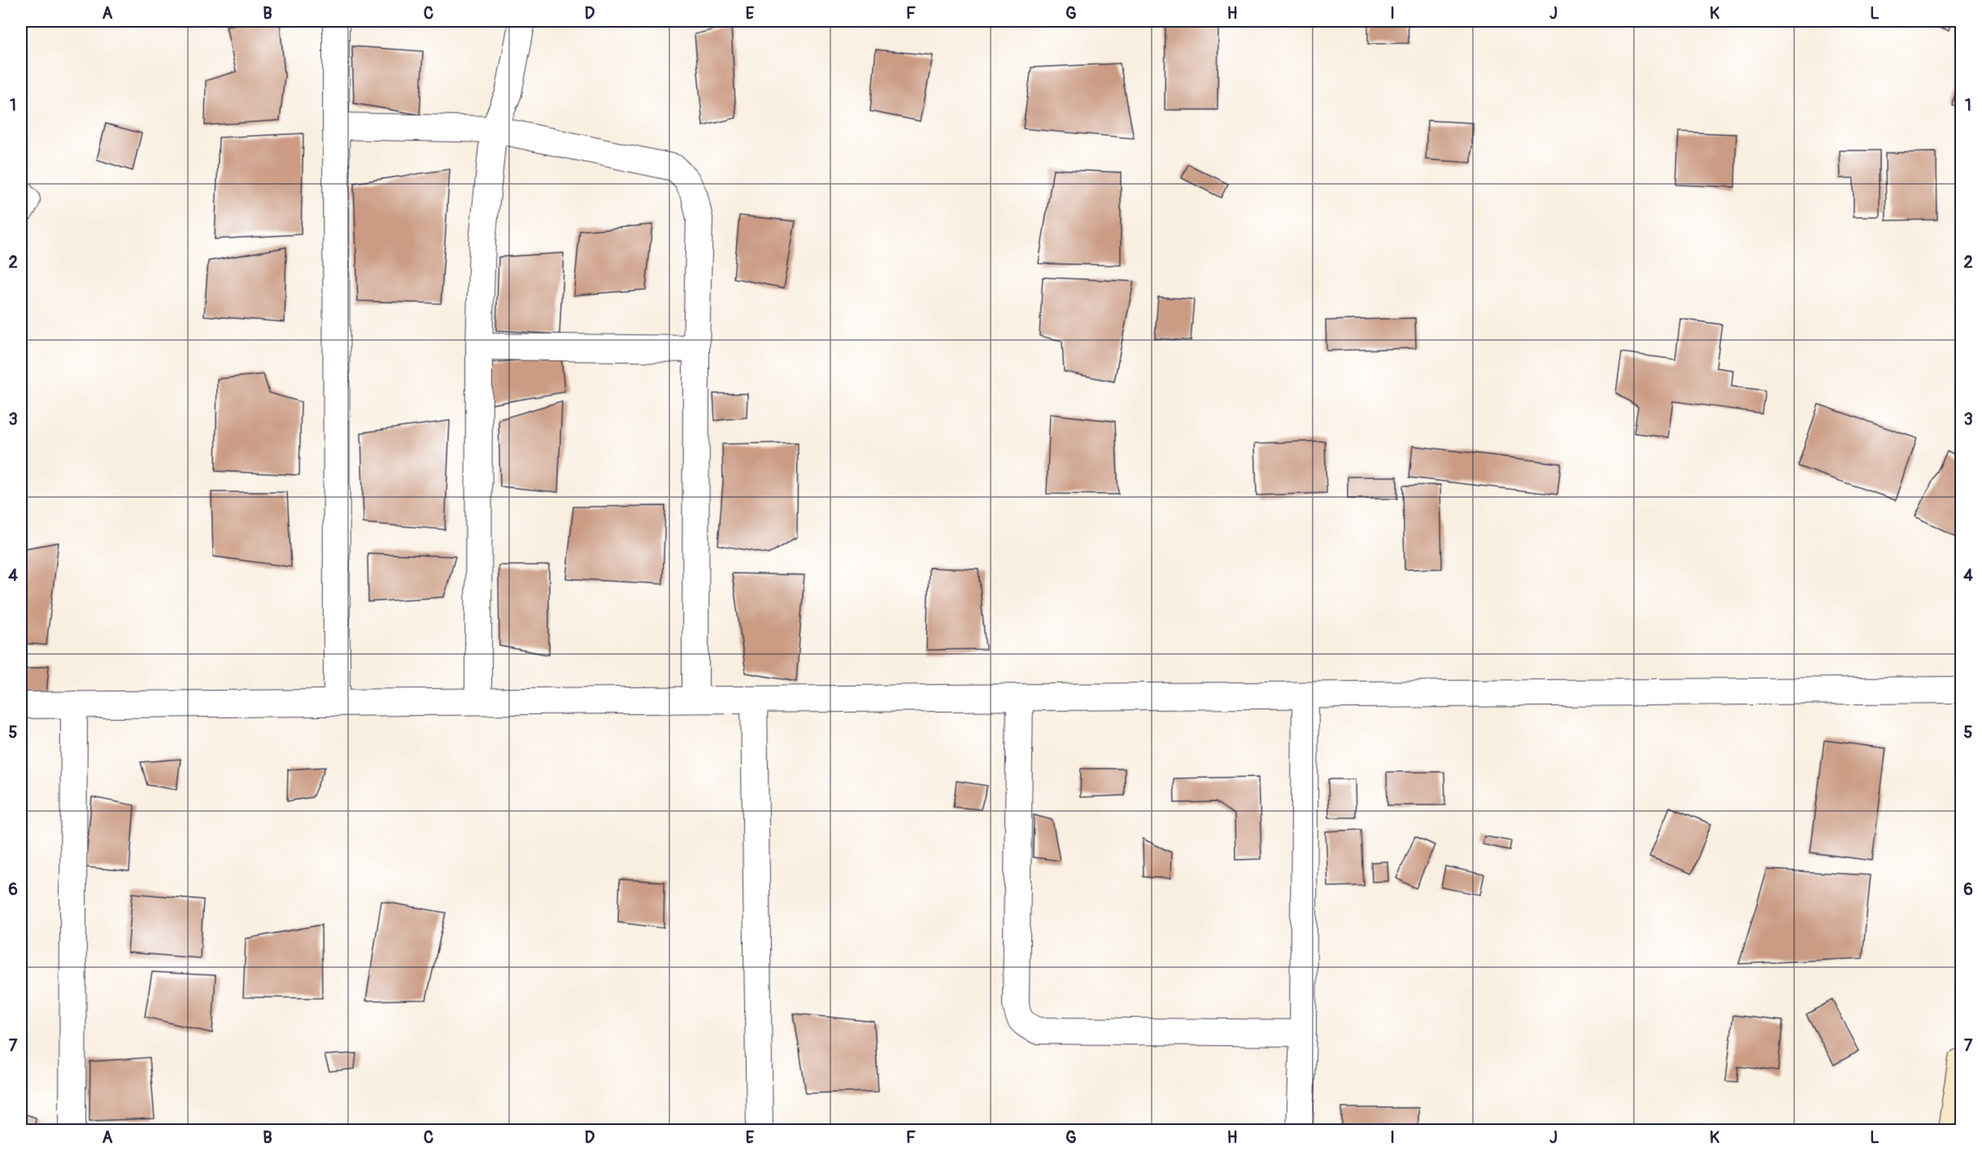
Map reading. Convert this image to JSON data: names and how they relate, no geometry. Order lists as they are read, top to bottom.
{
  "grid": {
    "columns": [
      "A",
      "B",
      "C",
      "D",
      "E",
      "F",
      "G",
      "H",
      "I",
      "J",
      "K",
      "L"
    ],
    "rows": [
      "1",
      "2",
      "3",
      "4",
      "5",
      "6",
      "7"
    ]
  }
}
